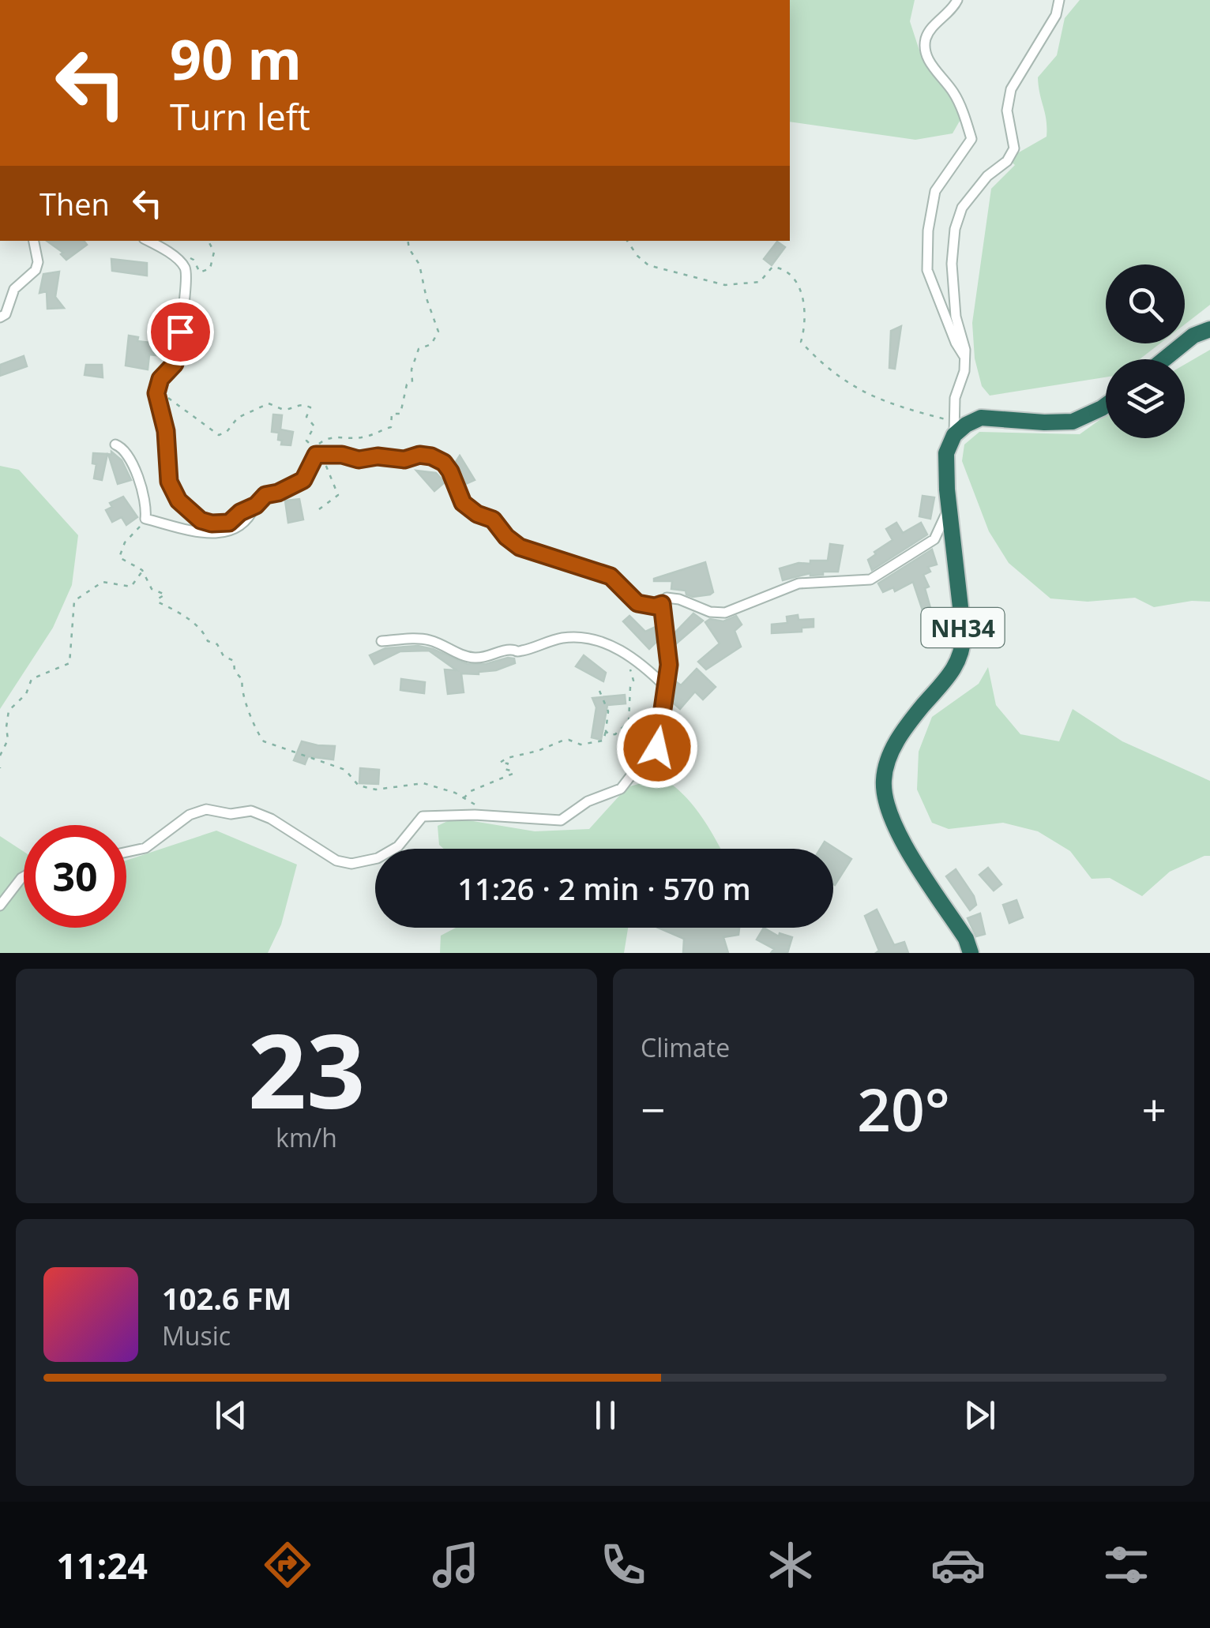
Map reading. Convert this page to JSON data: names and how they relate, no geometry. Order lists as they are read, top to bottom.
{
  "streets": {
    "highway": ["NH34"]
  },
  "page": {
    "turn": ["90 m", "Turn left"],
    "then": "Then",
    "limit": "30",
    "trip": "11:26 · 2 min · 570 m",
    "tile": [
      ["23", "km/h"],
      "Climate"
    ],
    "heat": ["−", "20°", "+"],
    "song": ["102.6 FM", "Music"],
    "tabs": "11:24"
  }
}
